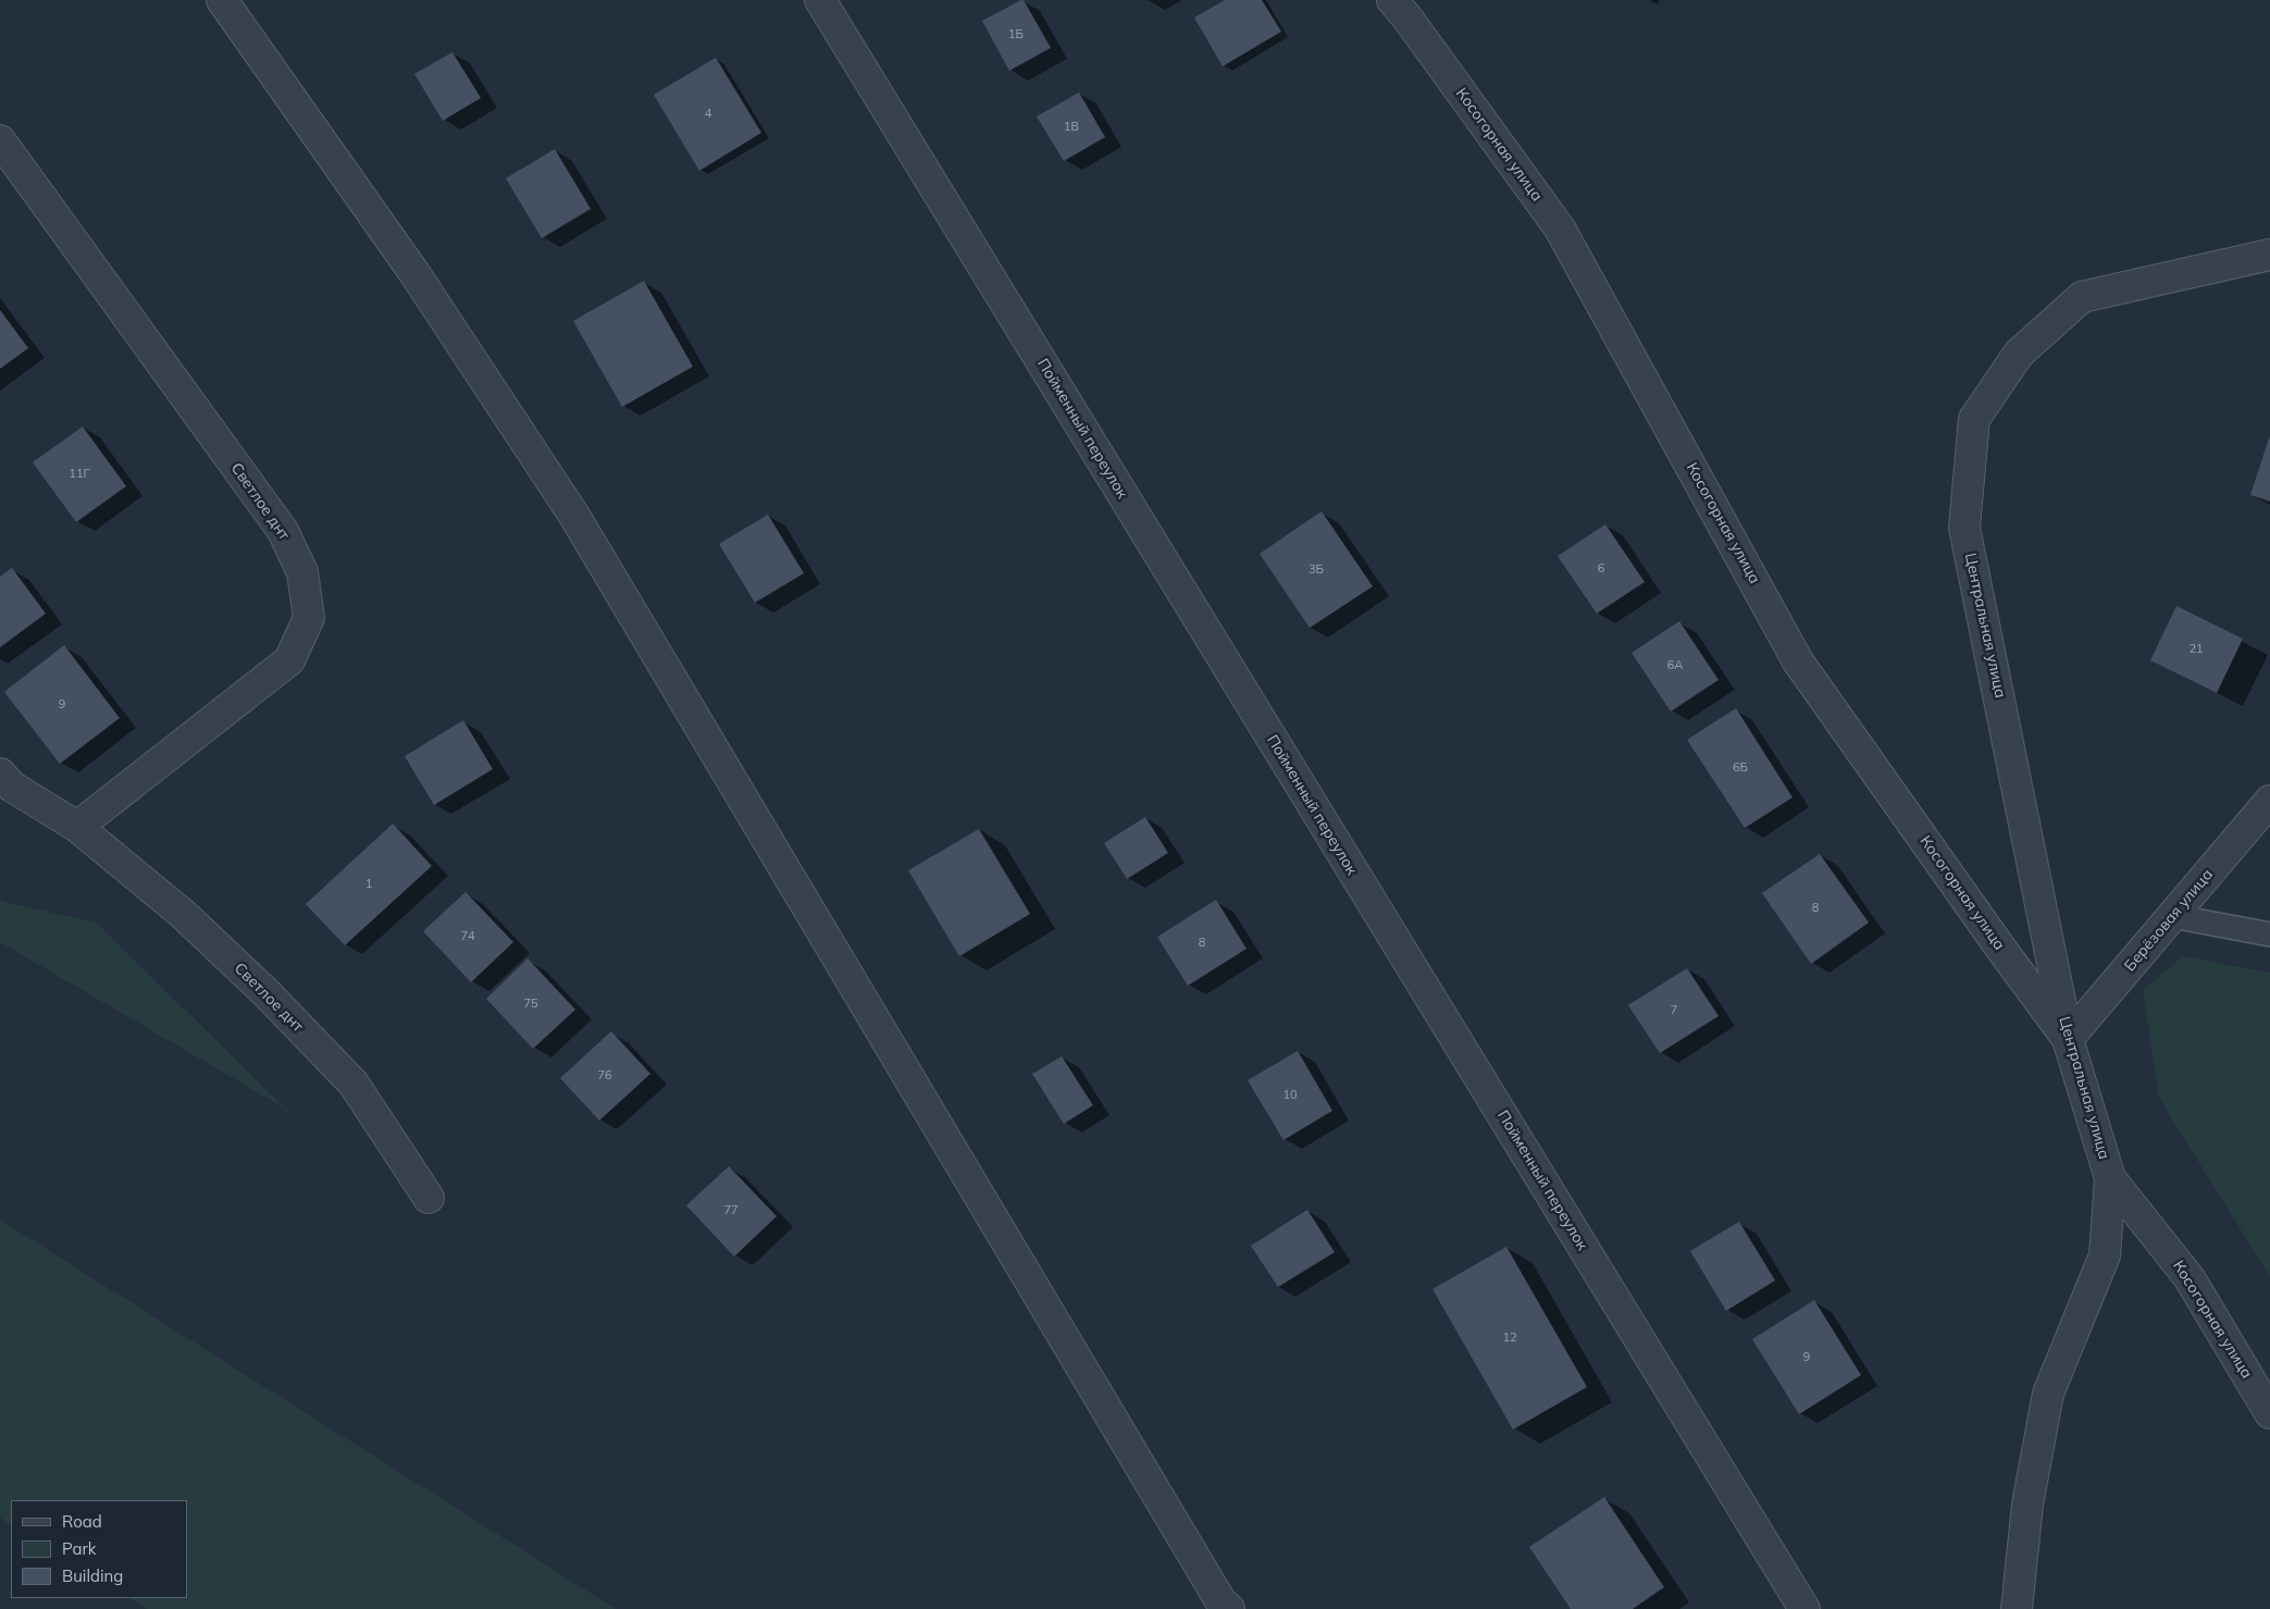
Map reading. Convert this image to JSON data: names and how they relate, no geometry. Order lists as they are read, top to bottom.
{
  "streets": {
    "street": [
      "Косогорная улица",
      "Пойменный переулок",
      "Светлое днт",
      "Центральная улица",
      "Берёзовая улица"
    ]
  },
  "crossings": [
    ["Косогорная улица", "Центральная улица"],
    ["Косогорная улица", "Берёзовая улица"],
    ["Центральная улица", "Берёзовая улица"]
  ],
  "house_numbers": [
    "1Б",
    "4",
    "1В",
    "11Г",
    "6",
    "3Б",
    "21",
    "6А",
    "9",
    "6Б",
    "1",
    "8",
    "74",
    "8",
    "75",
    "7",
    "76",
    "10",
    "77",
    "12",
    "9"
  ],
  "legend": ["Road", "Park", "Building"]
}
